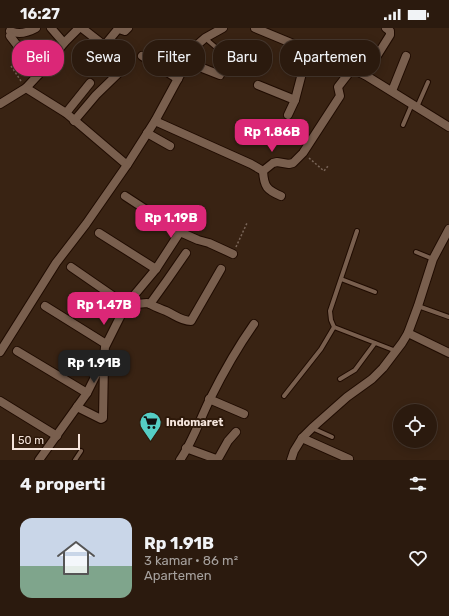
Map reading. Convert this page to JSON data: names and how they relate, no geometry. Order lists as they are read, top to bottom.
{
  "places": {
    "supermarket": ["Indomaret"]
  },
  "scale_bar": "50 m",
  "page": {
    "status": "16:27",
    "chip": [
      "Beli",
      "Sewa",
      "Filter",
      "Baru",
      "Apartemen"
    ],
    "price": [
      "Rp 1.86B",
      "Rp 1.19B",
      "Rp 1.47B",
      "Rp 1.91B"
    ],
    "scale": "50 m",
    "heading": "4 properti",
    "list": [
      {
        "name": "Rp 1.91B",
        "note": "3 kamar · 86 m² · Apartemen"
      }
    ]
  }
}
